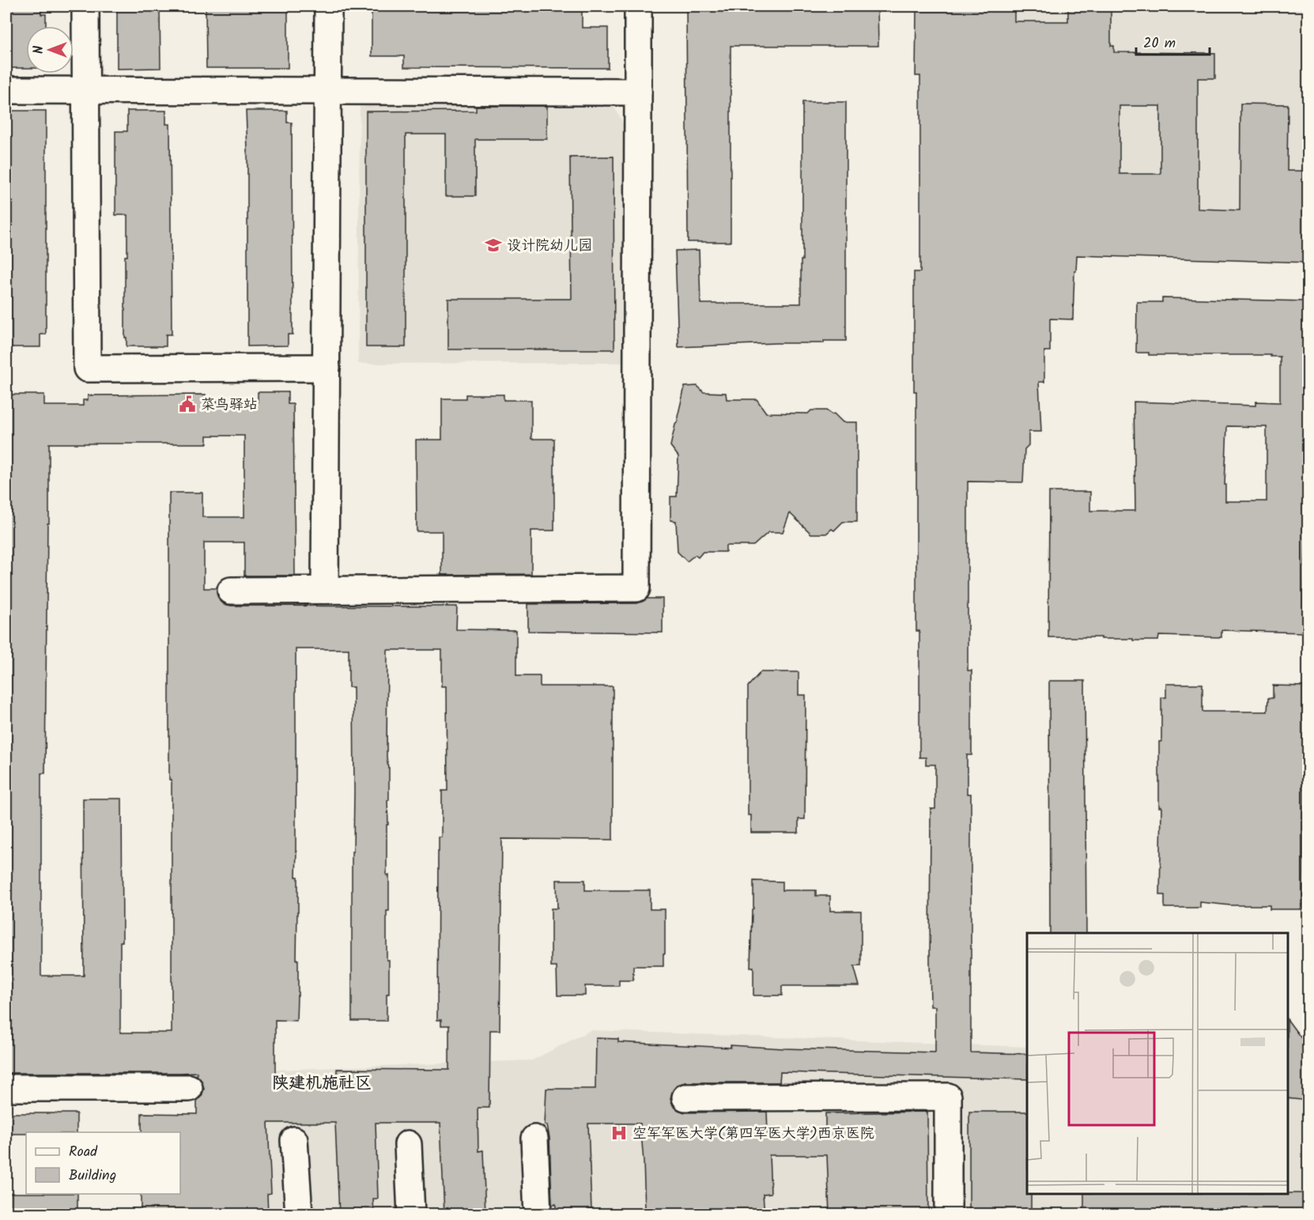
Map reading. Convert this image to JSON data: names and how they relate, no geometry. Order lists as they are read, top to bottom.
{
  "districts": ["陕建机施社区"],
  "places": {
    "school or university": ["设计院幼儿园"],
    "public building": ["菜鸟驿站"],
    "hospital": ["空军军医大学(第四军医大学)西京医院"]
  },
  "legend": ["Road", "Building"],
  "scale_bar": "20 m",
  "north": "left"
}
